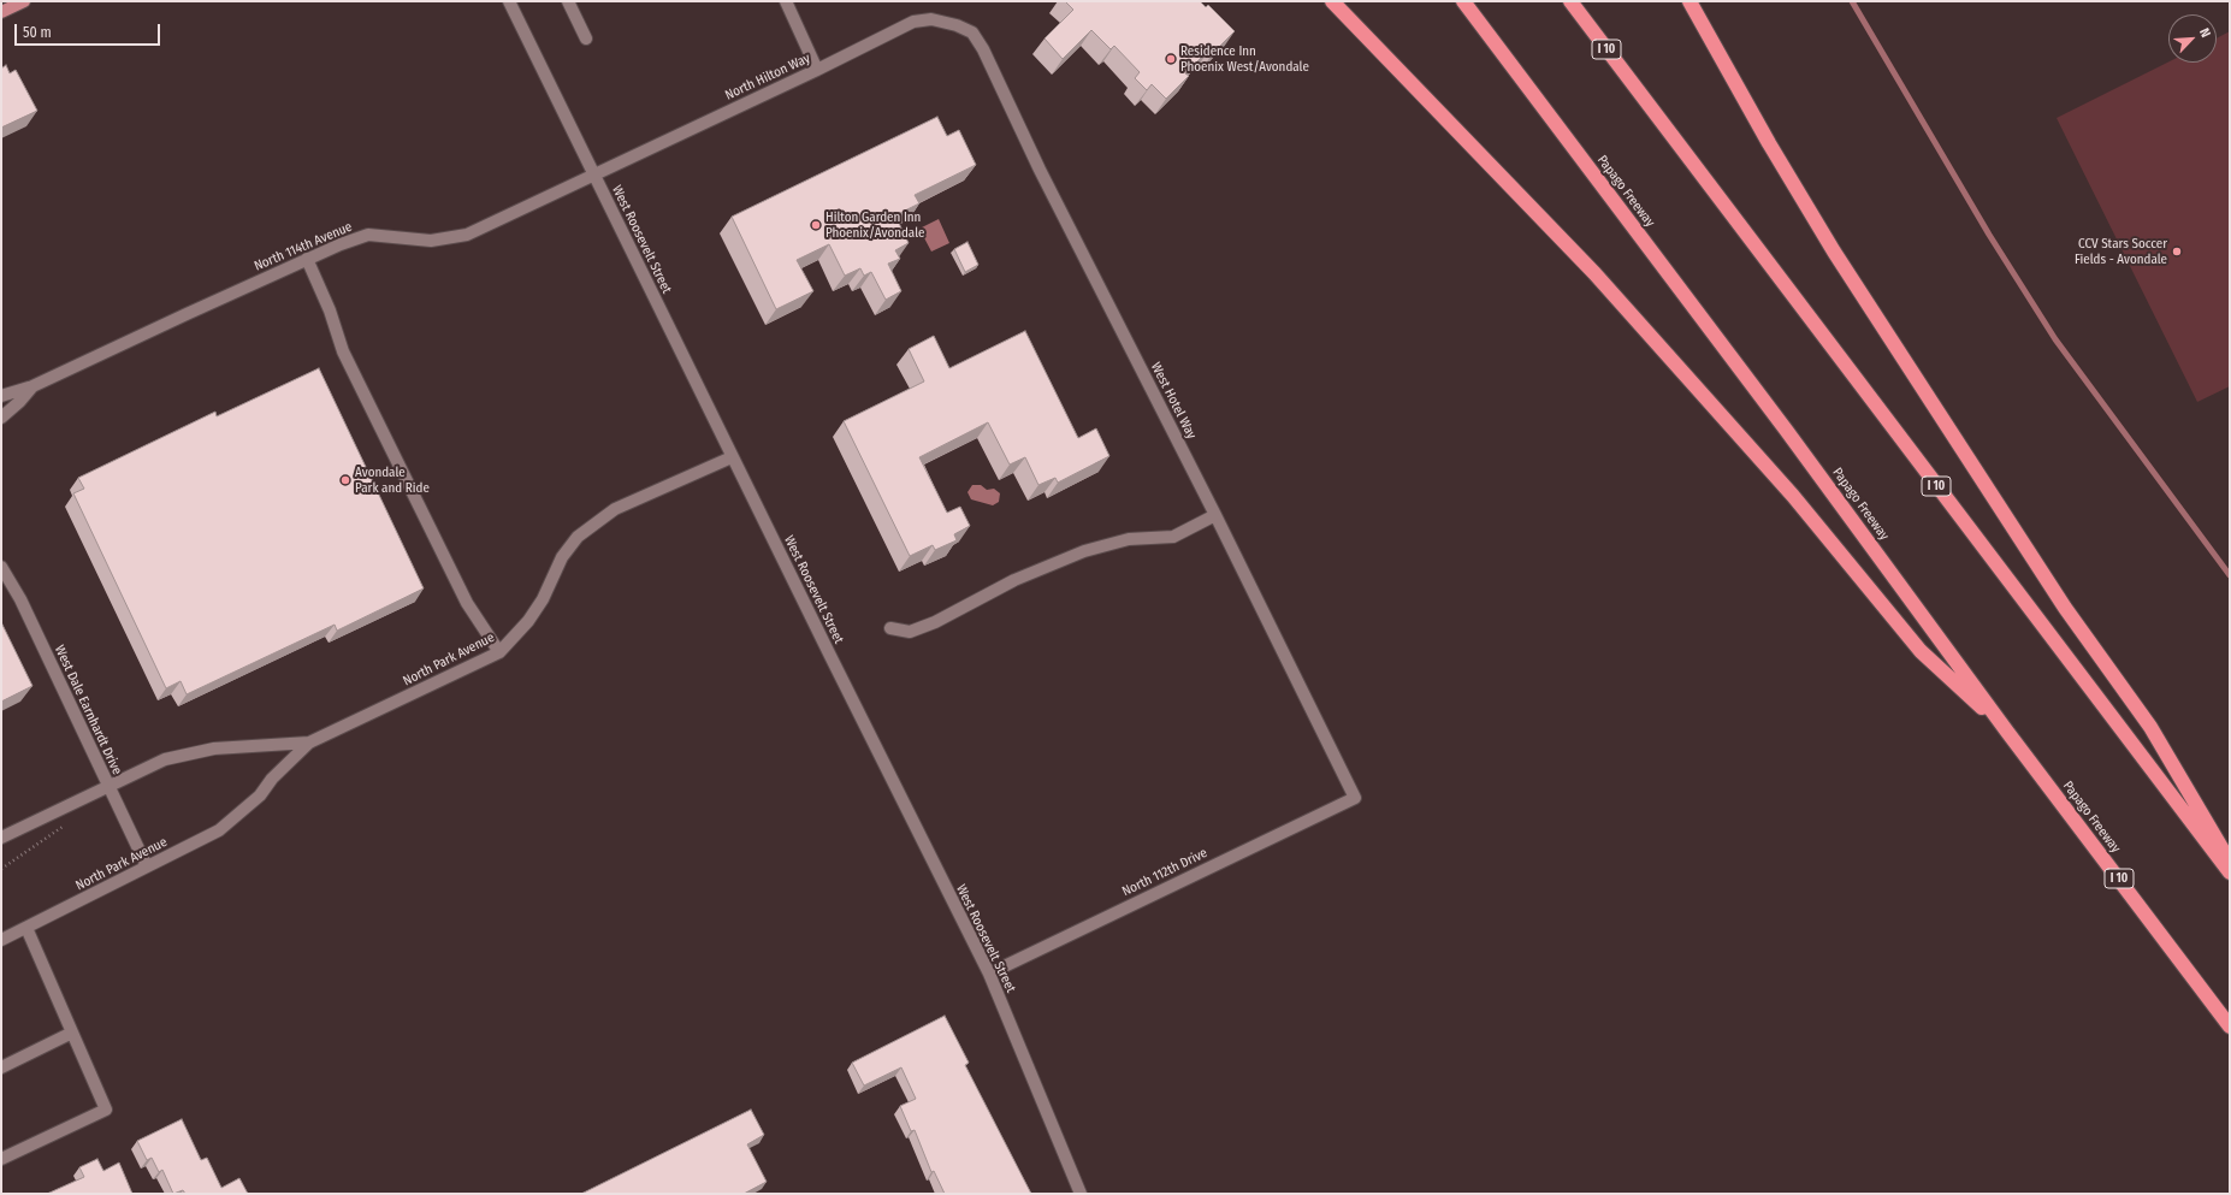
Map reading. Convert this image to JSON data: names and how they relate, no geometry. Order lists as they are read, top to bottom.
{
  "streets": {
    "highway": ["I 10", "Papago Freeway"],
    "street": [
      "North Hilton Way",
      "West Roosevelt Street",
      "North 114th Avenue",
      "West Hotel Way",
      "North Park Avenue",
      "West Dale Earnhardt Drive",
      "North 112th Drive"
    ]
  },
  "crossings": [
    ["North Hilton Way", "West Roosevelt Street"],
    ["North Hilton Way", "North 114th Avenue"],
    ["North Hilton Way", "West Hotel Way"],
    ["West Roosevelt Street", "North 114th Avenue"],
    ["West Roosevelt Street", "North Park Avenue"],
    ["West Roosevelt Street", "North 112th Drive"],
    ["West Hotel Way", "North 112th Drive"],
    ["North Park Avenue", "West Dale Earnhardt Drive"]
  ],
  "places": [
    "Residence Inn Phoenix West/Avondale",
    "Hilton Garden Inn Phoenix/Avondale",
    "CCV Stars Soccer Fields - Avondale",
    "Avondale Park and Ride"
  ],
  "scale_bar": "50 m",
  "north": "top right"
}
